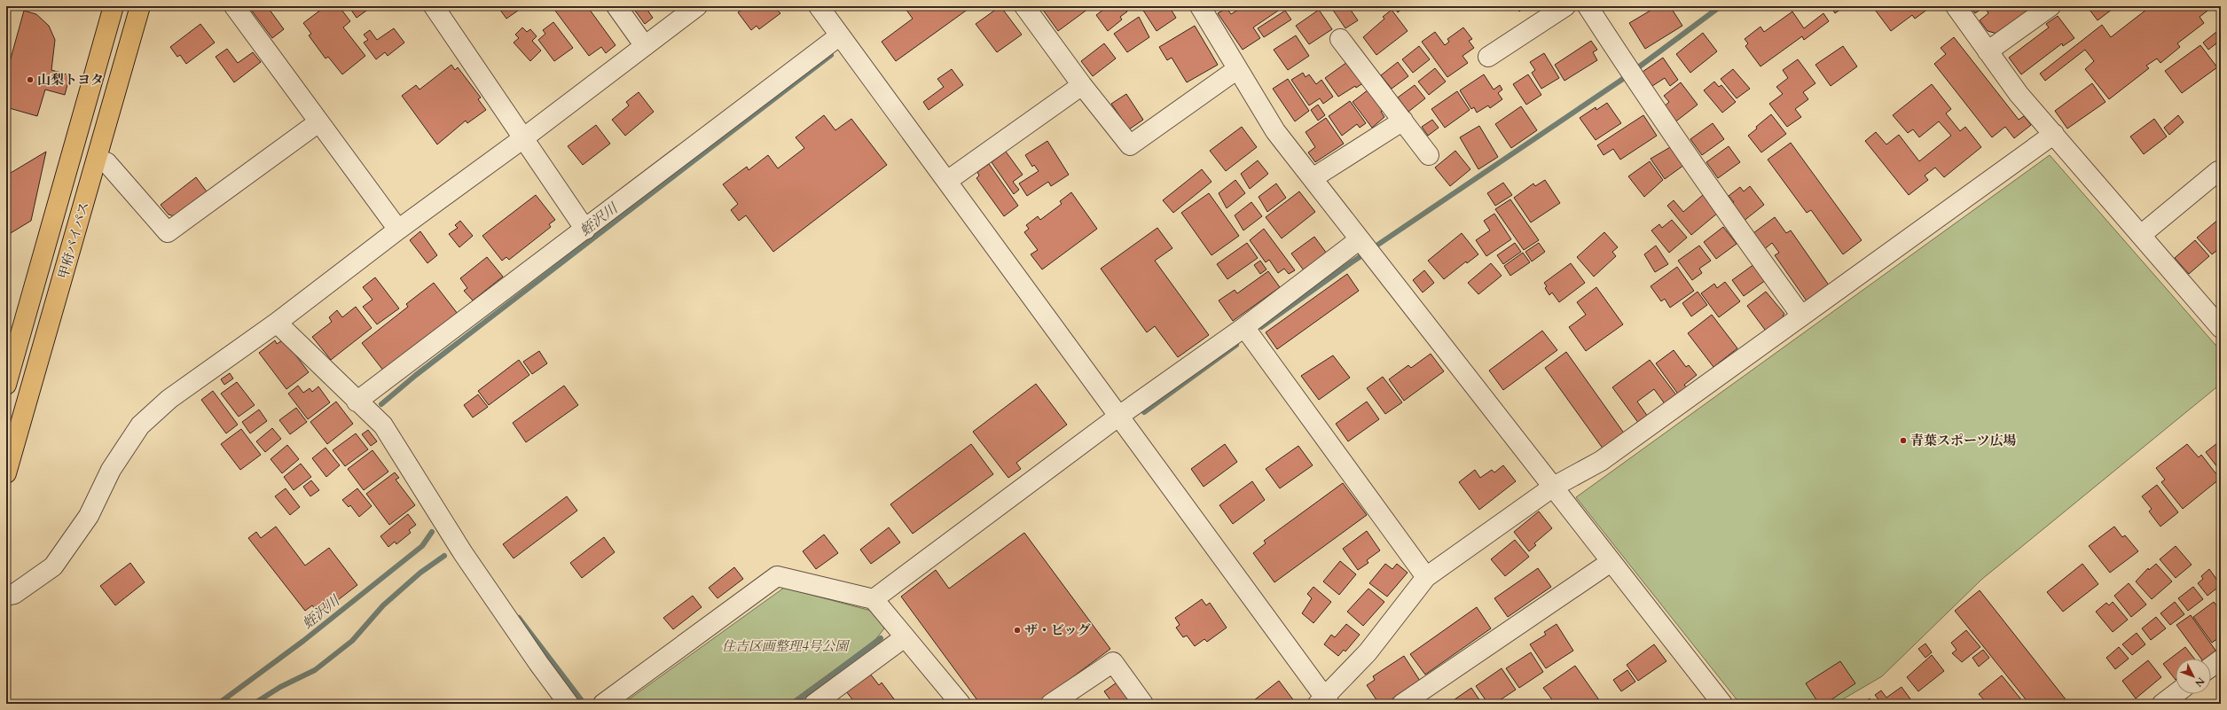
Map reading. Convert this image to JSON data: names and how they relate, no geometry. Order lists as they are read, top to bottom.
{
  "streets": {
    "highway": ["甲府バイパス"]
  },
  "water": ["蛭沢川"],
  "parks": ["住吉区画整理4号公園"],
  "places": ["山梨トヨタ", "青葉スポーツ広場", "ザ・ビッグ"],
  "north": "bottom right"
}
